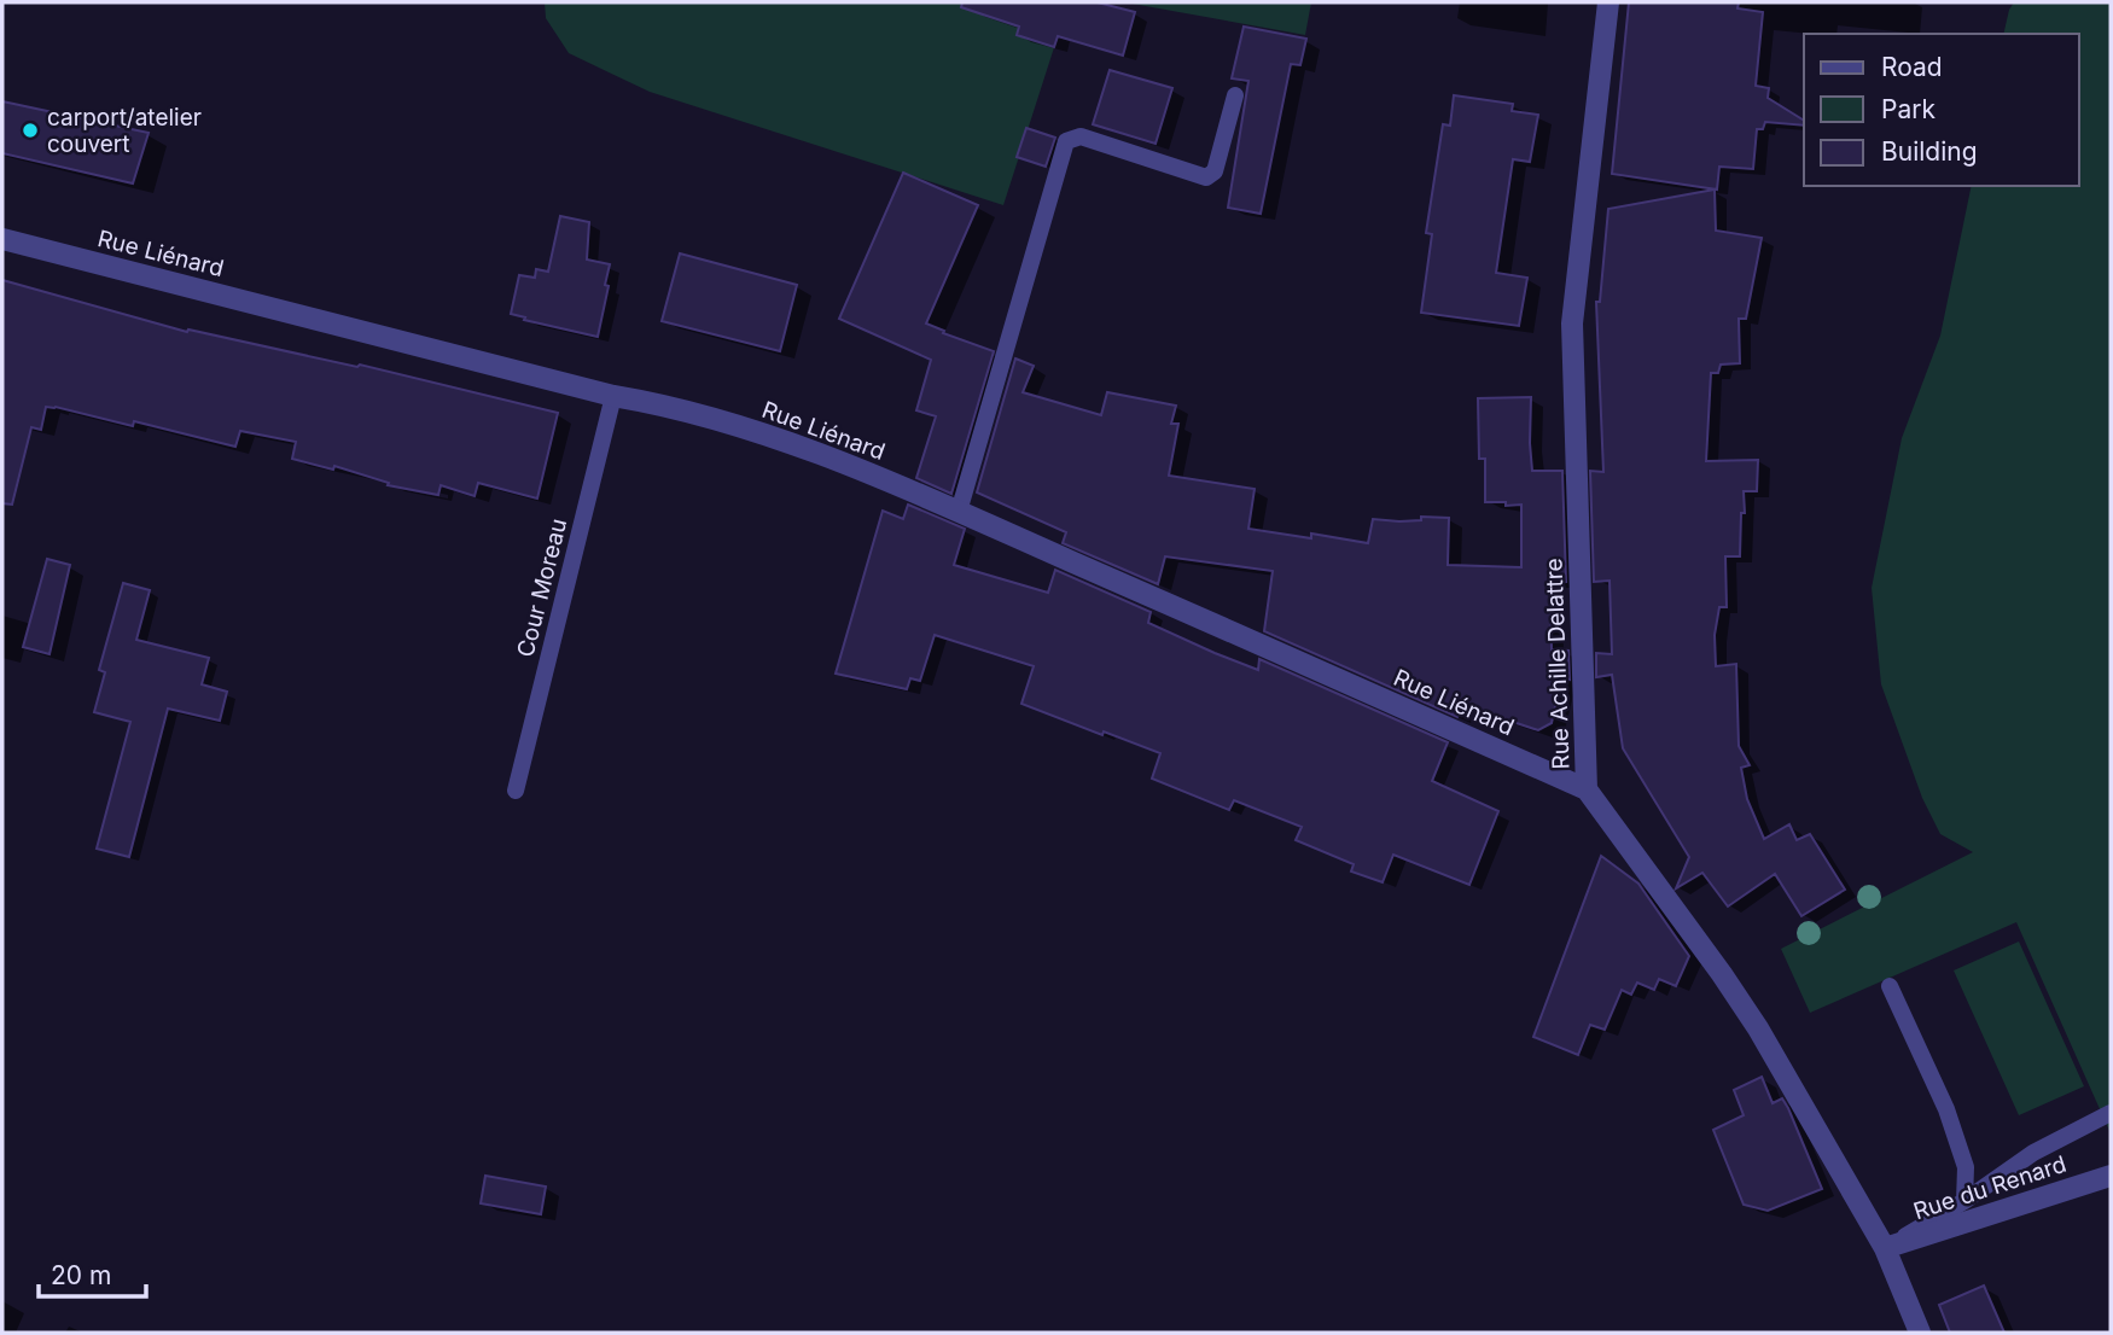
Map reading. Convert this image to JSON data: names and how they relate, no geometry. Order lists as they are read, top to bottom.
{
  "streets": {
    "street": ["Rue Liénard", "Rue Achille Delattre", "Rue du Renard"],
    "lane": ["Cour Moreau"]
  },
  "crossings": [
    ["Rue Liénard", "Cour Moreau"],
    ["Rue Liénard", "Rue Achille Delattre"],
    ["Rue Achille Delattre", "Rue du Renard"]
  ],
  "places": ["carport/atelier couvert"],
  "legend": ["Road", "Park", "Building"],
  "scale_bar": "20 m"
}
